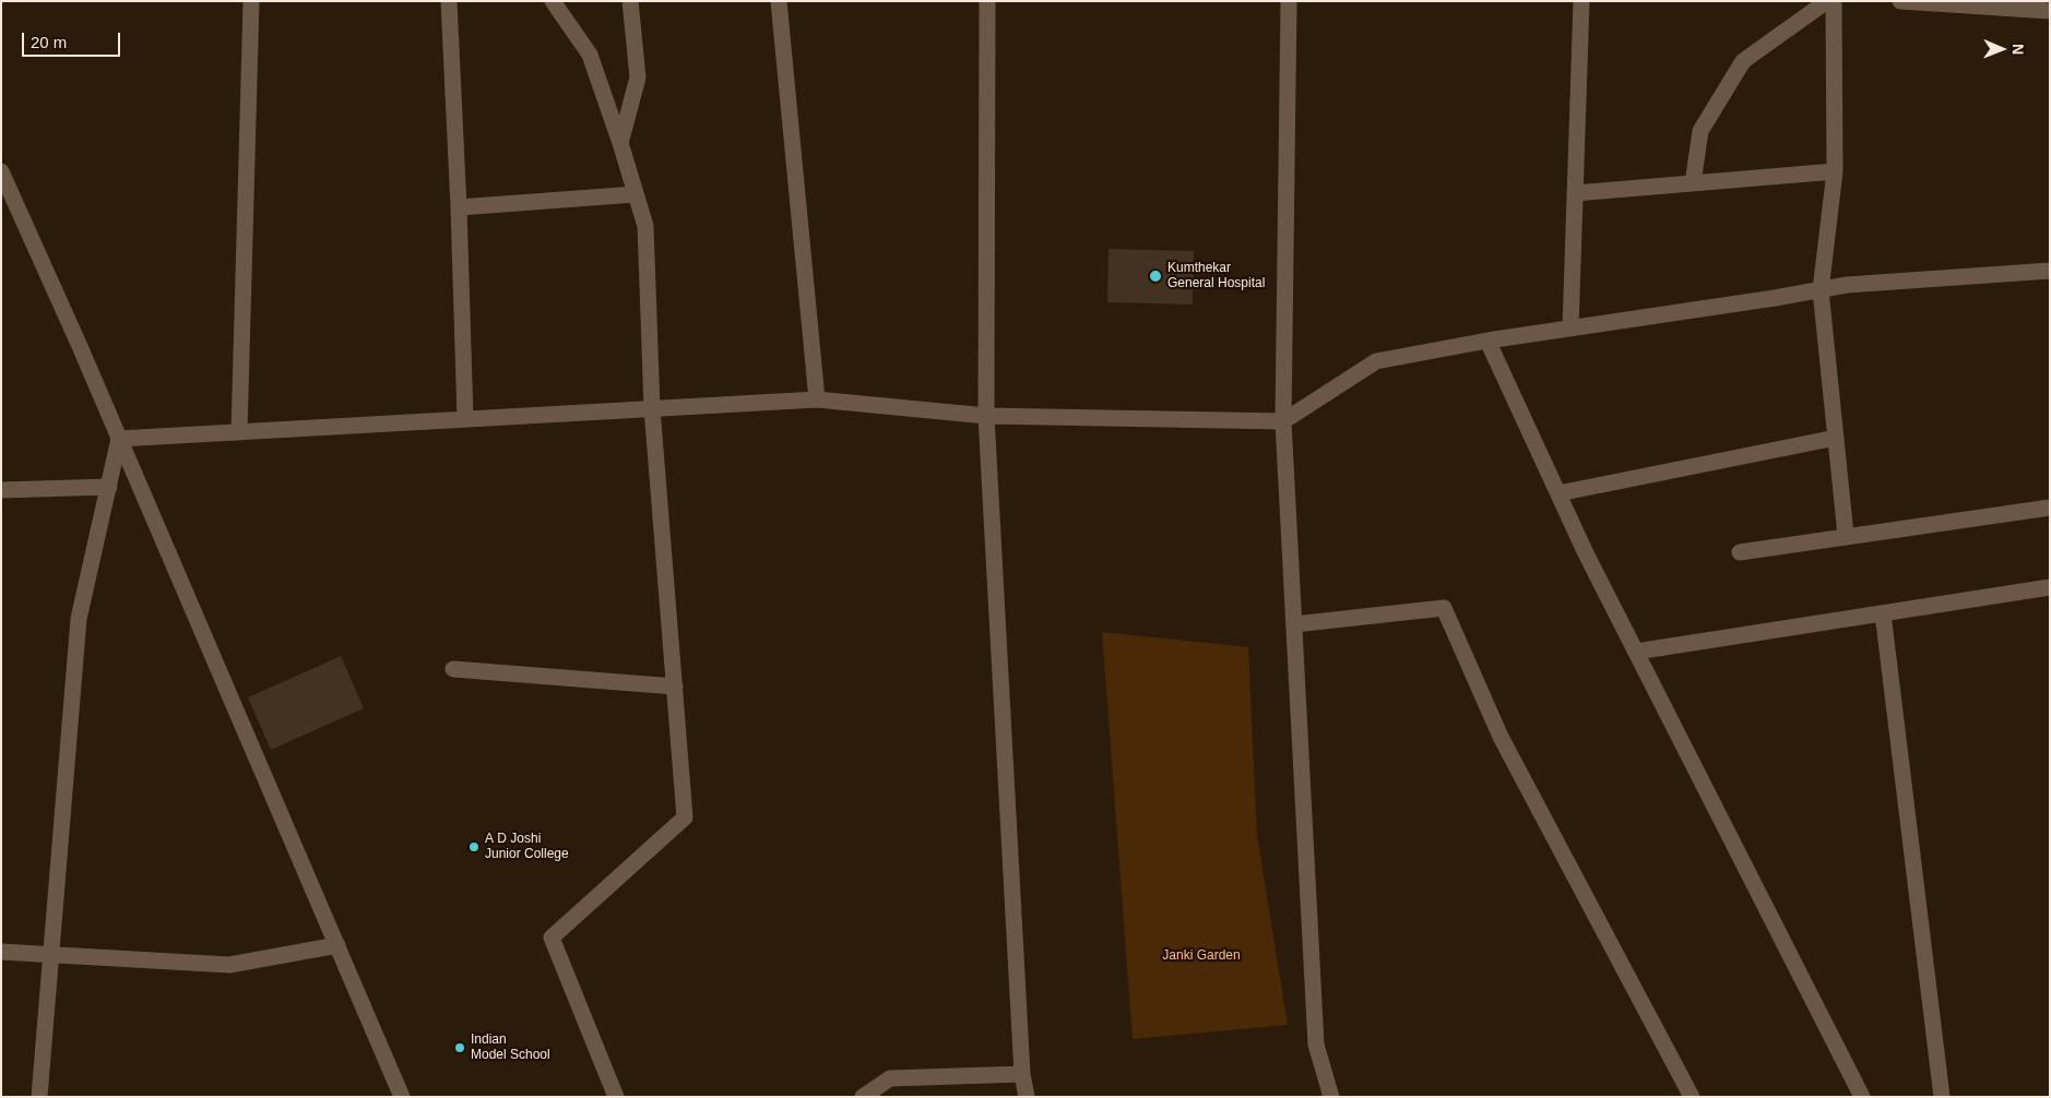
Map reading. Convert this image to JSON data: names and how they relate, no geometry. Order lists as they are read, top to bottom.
{
  "parks": ["Janki Garden"],
  "places": ["Kumthekar General Hospital", "A D Joshi Junior College", "Indian Model School"],
  "scale_bar": "20 m",
  "north": "right"
}
